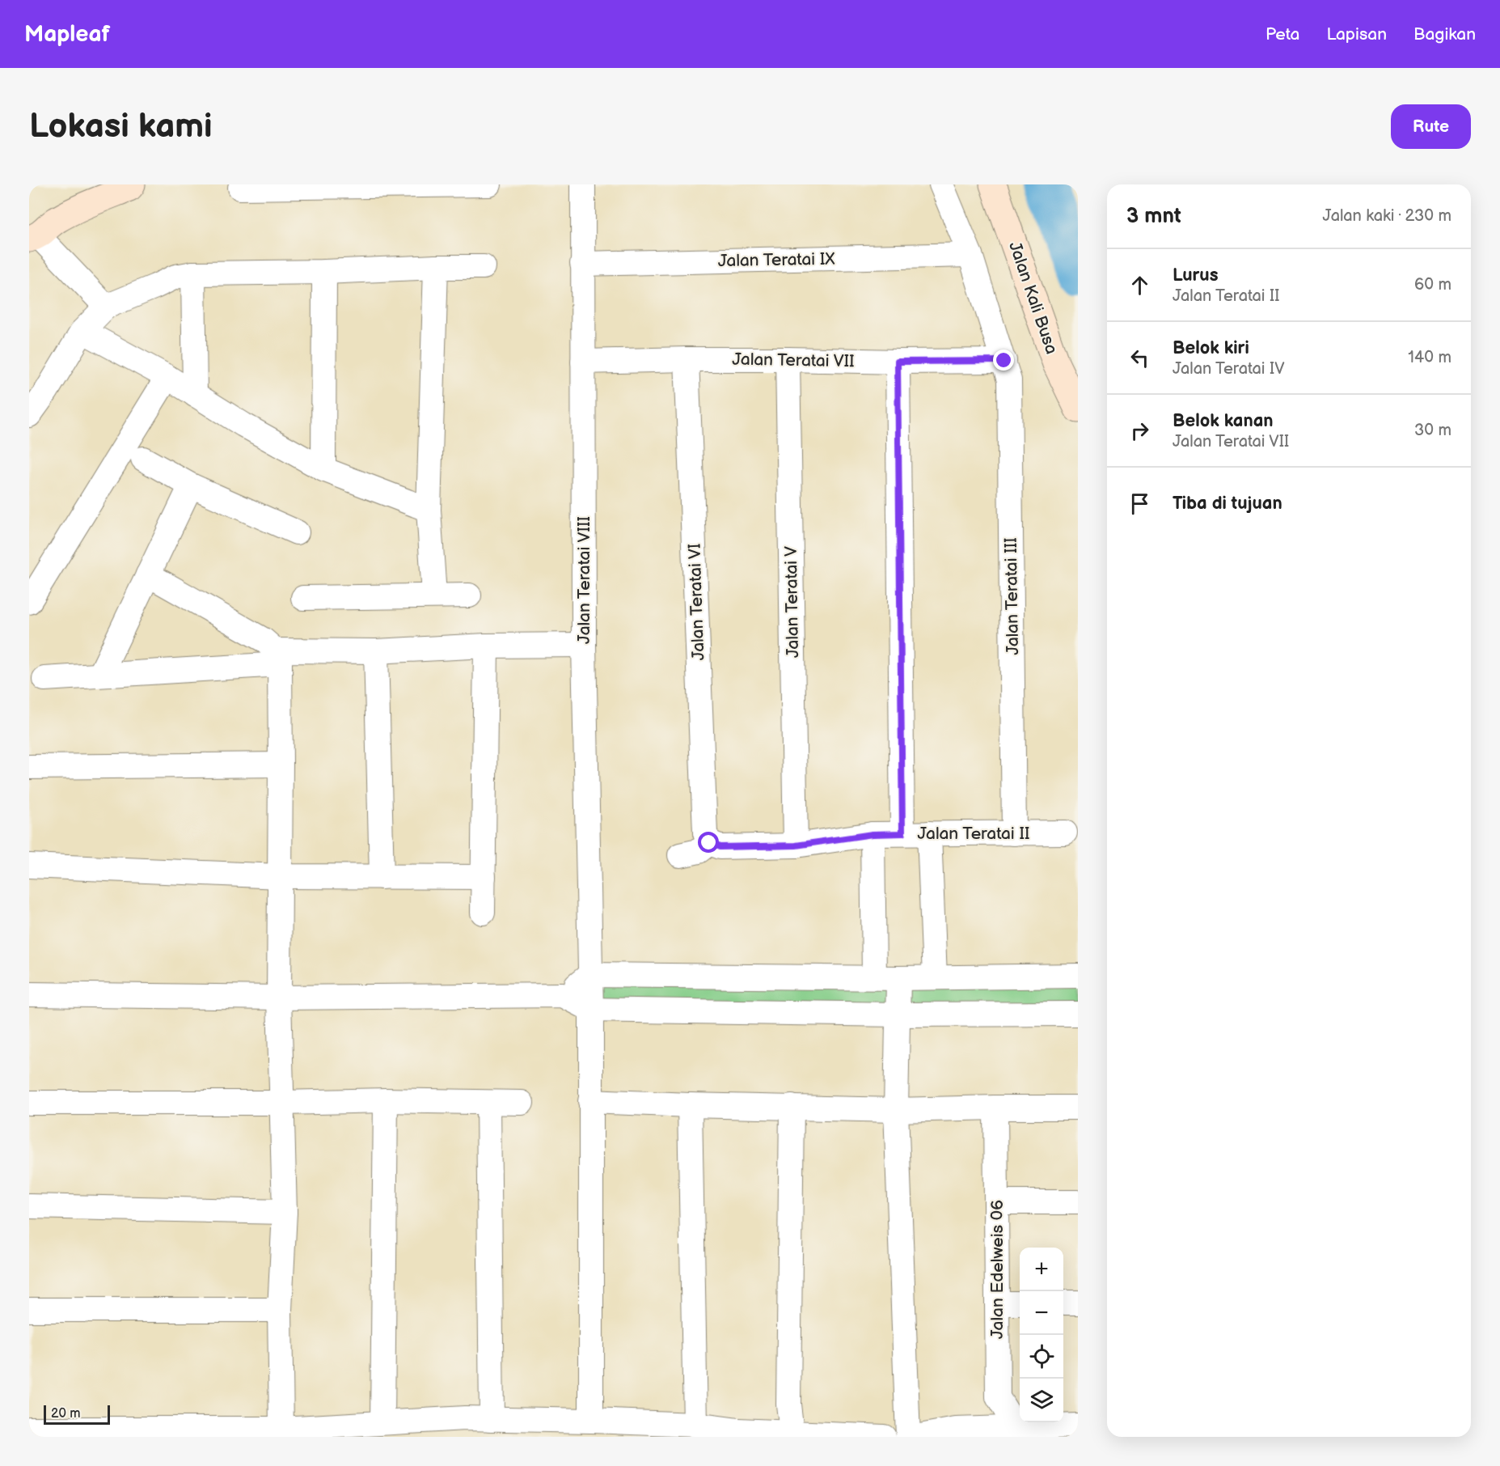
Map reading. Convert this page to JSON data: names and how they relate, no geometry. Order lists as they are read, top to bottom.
{
  "streets": {
    "street": [
      "Jalan Teratai IX",
      "Jalan Kali Busa",
      "Jalan Teratai VII",
      "Jalan Teratai VIII",
      "Jalan Teratai III",
      "Jalan Teratai VI",
      "Jalan Teratai V",
      "Jalan Teratai II",
      "Jalan Edelweis 06"
    ]
  },
  "crossings": [
    ["Jalan Teratai IX", "Jalan Teratai VIII"],
    ["Jalan Teratai IX", "Jalan Teratai III"],
    ["Jalan Teratai VII", "Jalan Teratai VIII"],
    ["Jalan Teratai VII", "Jalan Teratai III"],
    ["Jalan Teratai VII", "Jalan Teratai VI"],
    ["Jalan Teratai VII", "Jalan Teratai V"],
    ["Jalan Teratai III", "Jalan Teratai II"],
    ["Jalan Teratai VI", "Jalan Teratai II"],
    ["Jalan Teratai V", "Jalan Teratai II"]
  ],
  "scale_bar": "20 m",
  "page": {
    "header": "Mapleaf",
    "nav": ["Peta", "Lapisan", "Bagikan"],
    "buttons": "Rute",
    "title": "Lokasi kami",
    "heading": ["3 mnt", "Jalan kaki · 230 m"],
    "list": [
      ["Lurus", "Jalan Teratai II", "60 m"],
      ["Belok kiri", "Jalan Teratai IV", "140 m"],
      ["Belok kanan", "Jalan Teratai VII", "30 m"],
      "Tiba di tujuan"
    ],
    "map_buttons": ["+", "−"],
    "scale": "20 m"
  }
}
